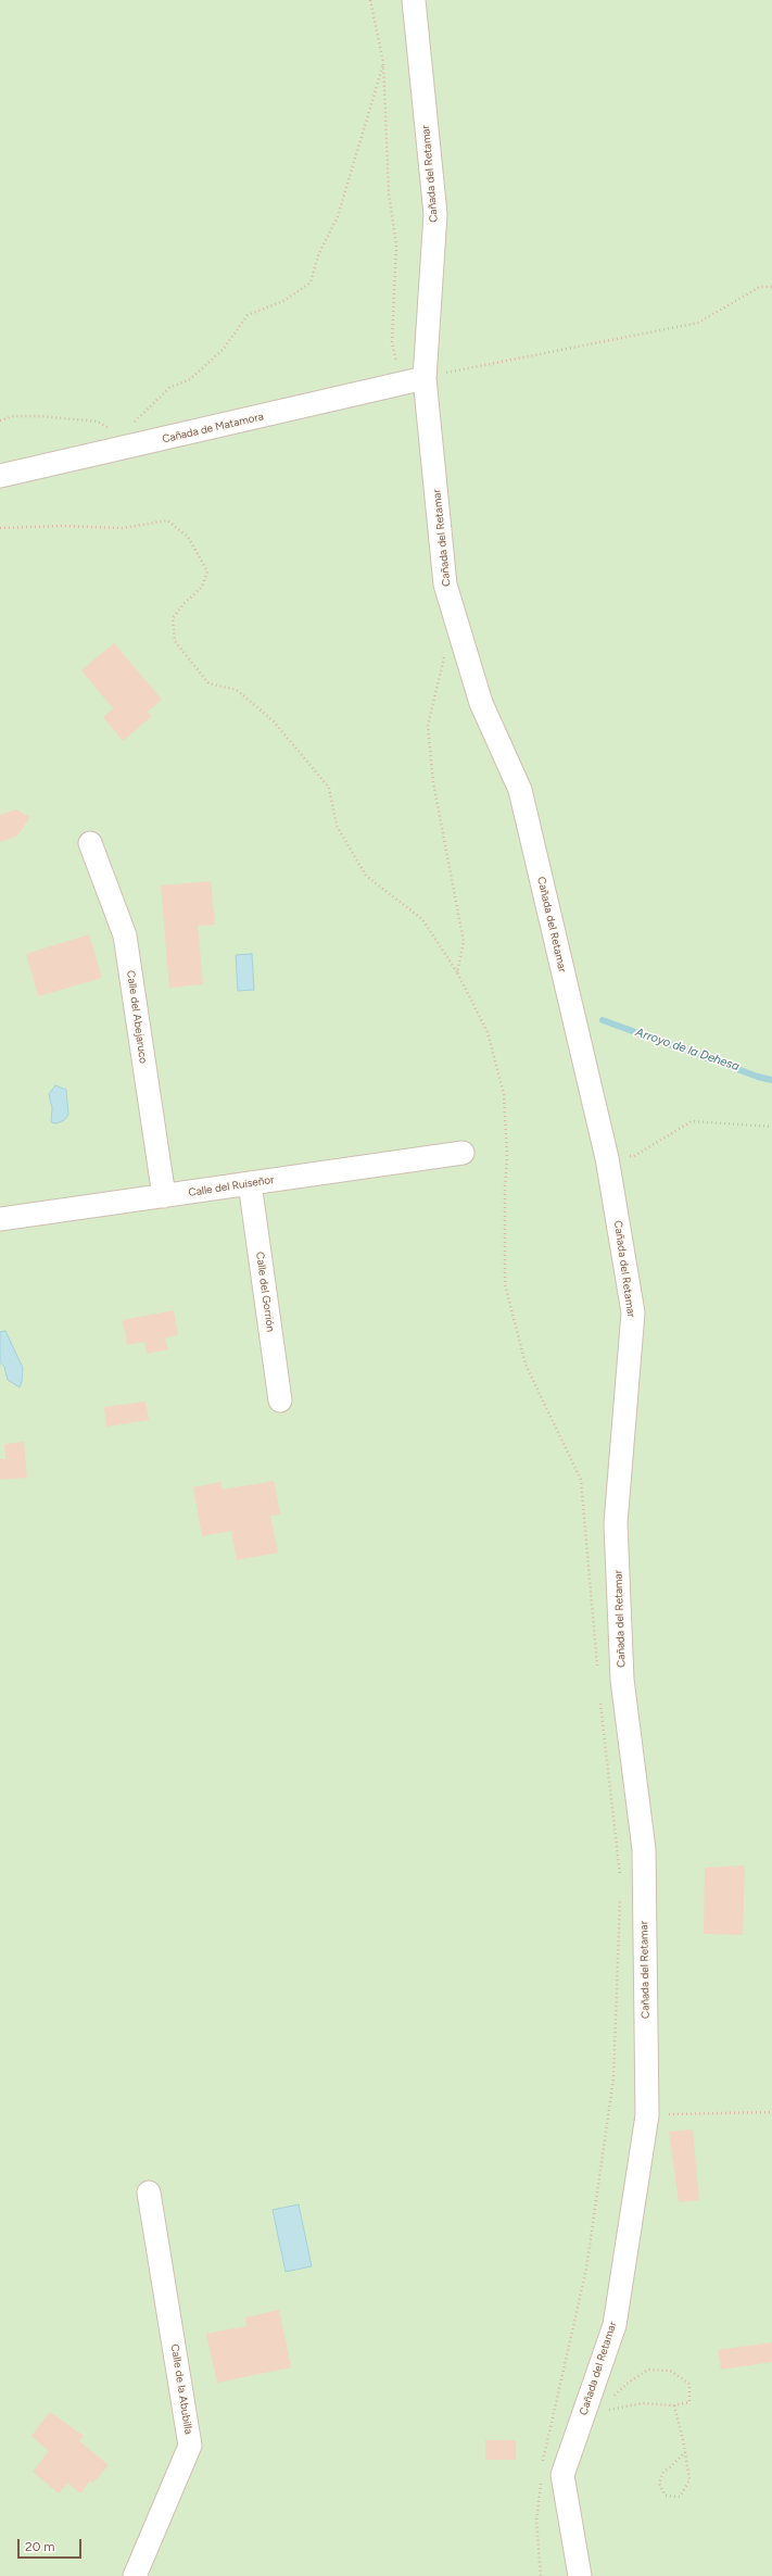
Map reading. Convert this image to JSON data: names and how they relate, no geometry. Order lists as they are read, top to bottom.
{
  "streets": {
    "street": [
      "Cañada del Retamar",
      "Cañada de Matamora",
      "Calle del Abejaruco",
      "Calle del Ruiseñor",
      "Calle del Gorrión",
      "Calle de la Abubilla"
    ]
  },
  "crossings": [
    ["Cañada del Retamar", "Cañada de Matamora"],
    ["Calle del Abejaruco", "Calle del Ruiseñor"],
    ["Calle del Ruiseñor", "Calle del Gorrión"]
  ],
  "water": ["Arroyo de la Dehesa"],
  "scale_bar": "20 m"
}
